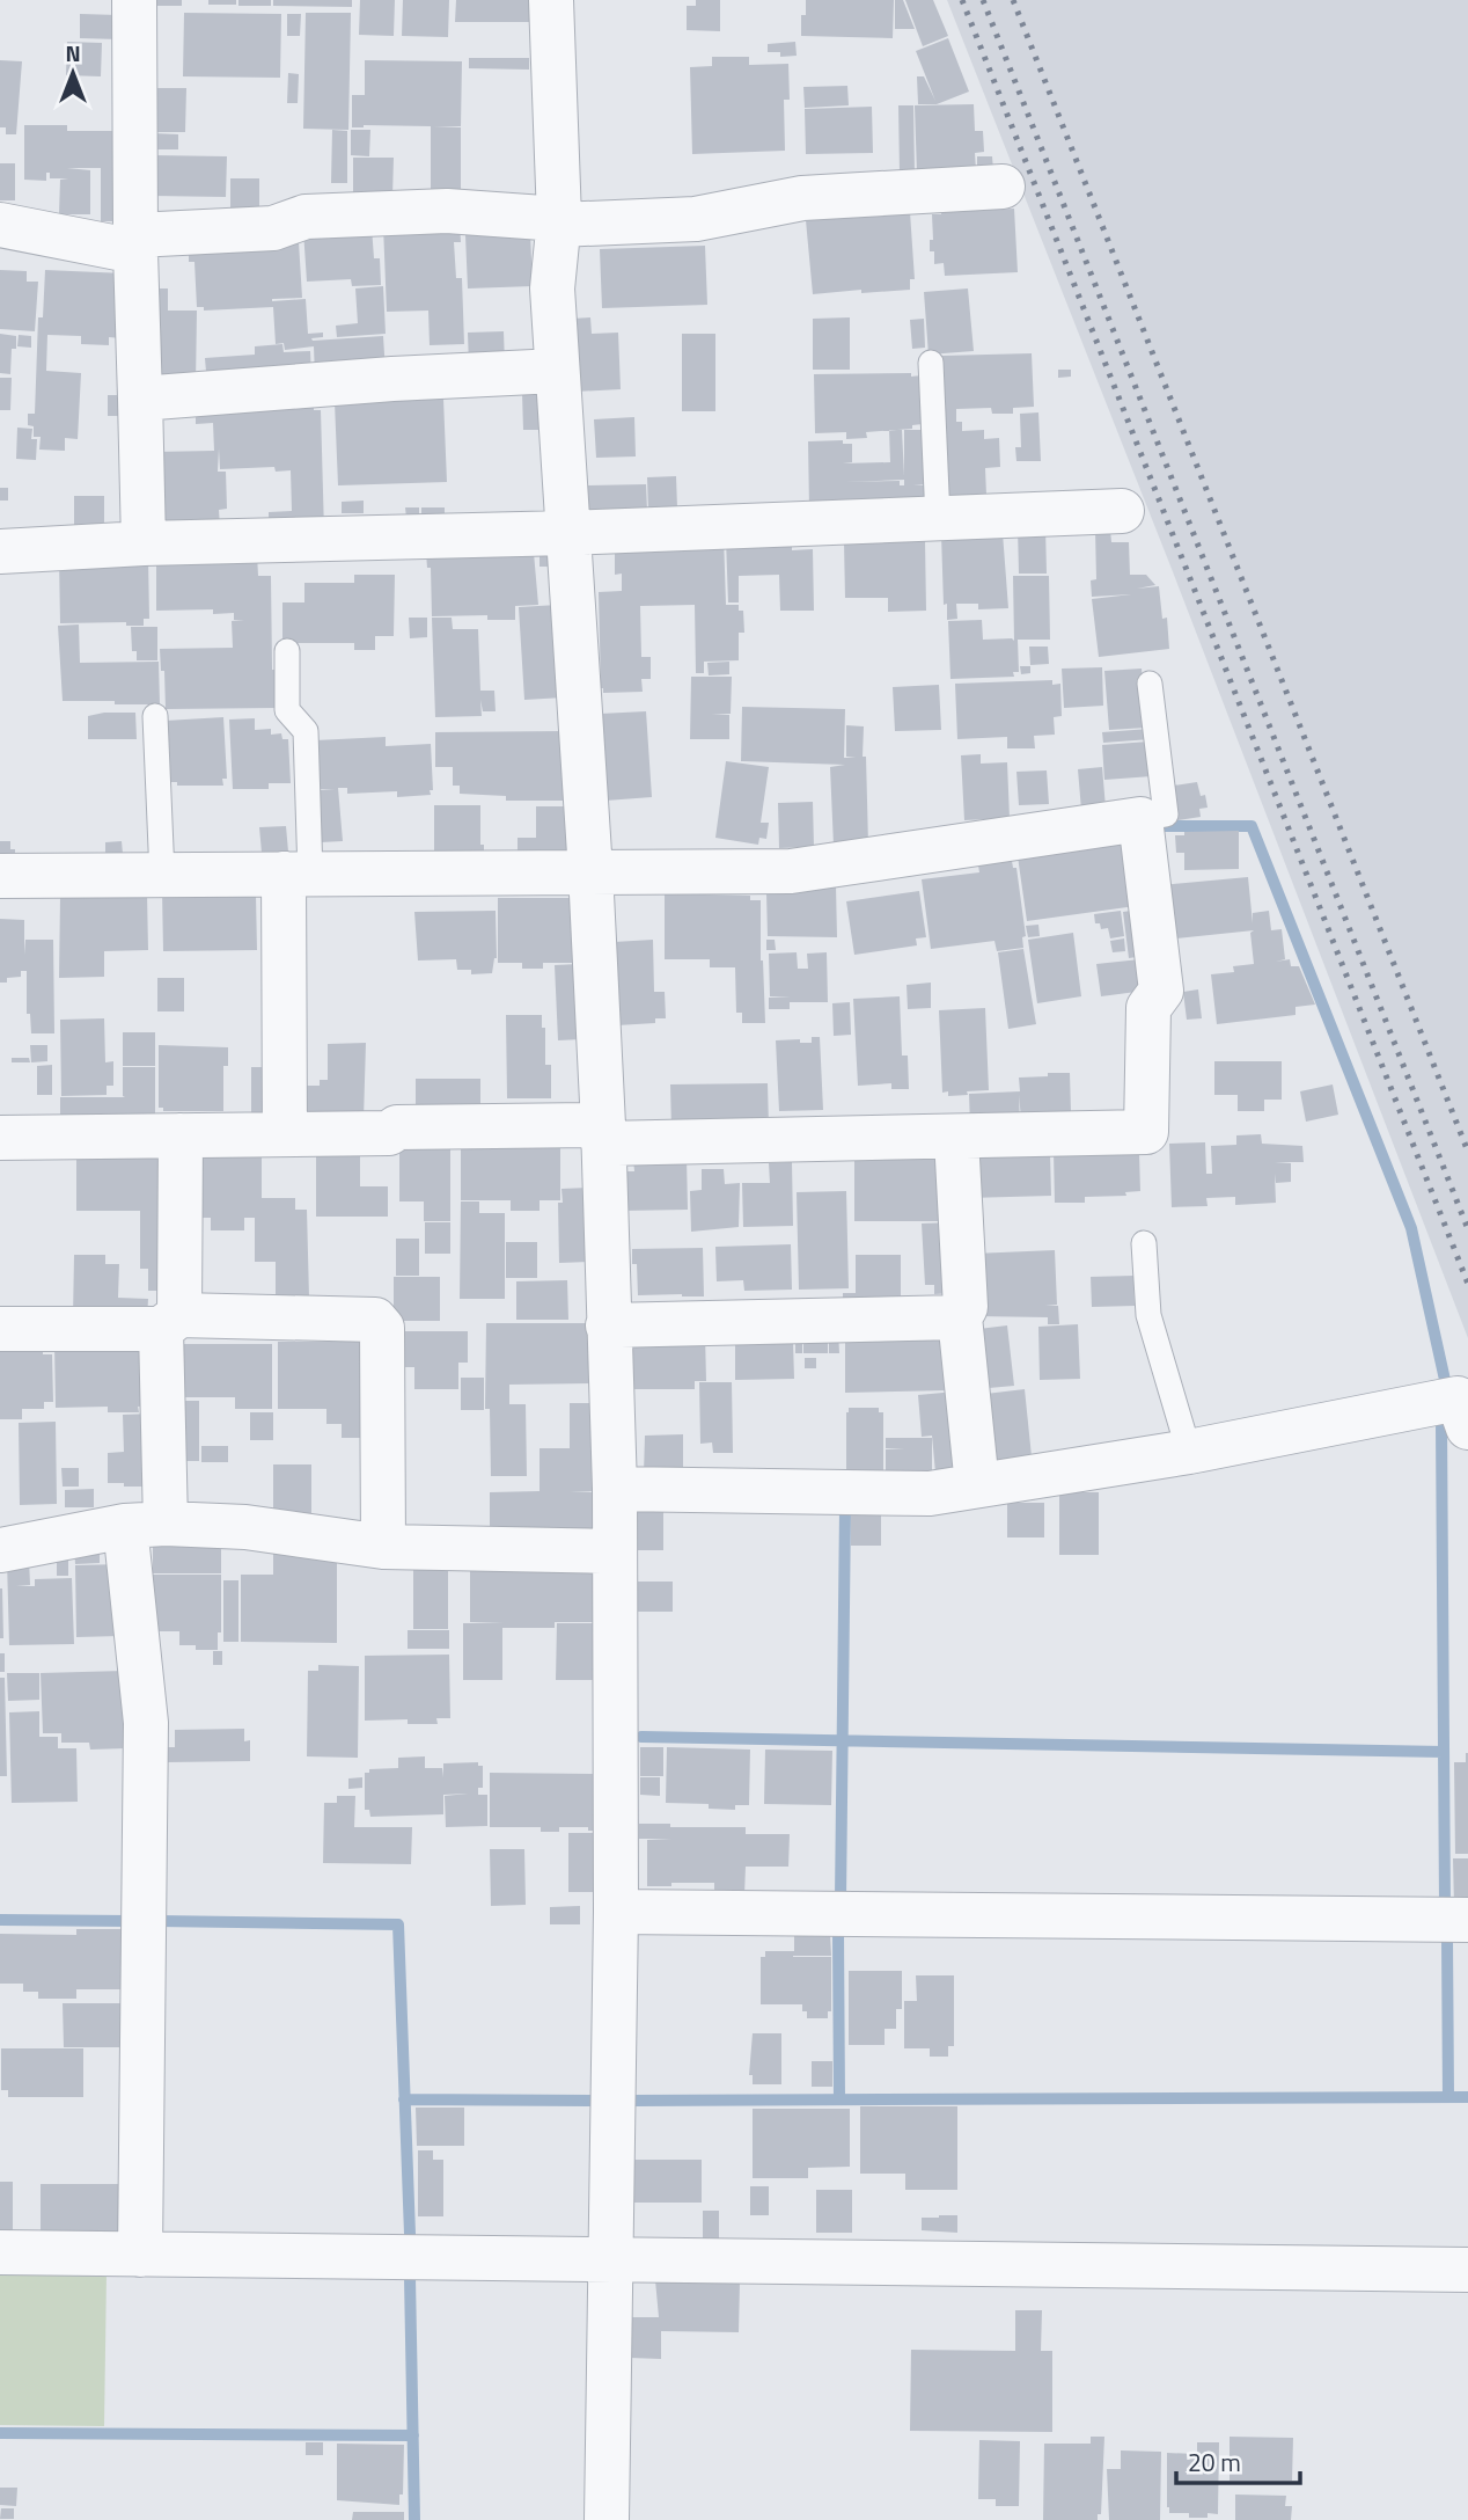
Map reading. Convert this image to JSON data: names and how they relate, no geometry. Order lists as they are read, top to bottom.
{
  "scale_bar": "20 m",
  "north": "top"
}
